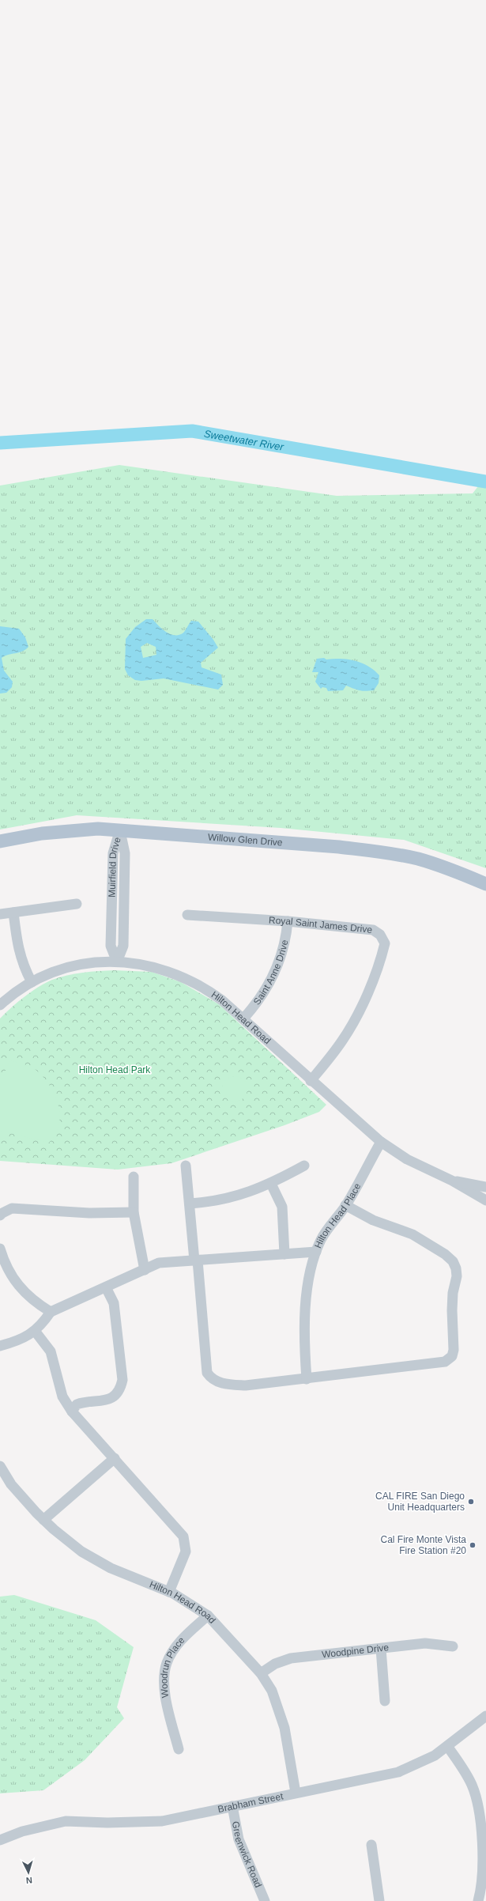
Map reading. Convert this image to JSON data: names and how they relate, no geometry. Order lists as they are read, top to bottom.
{
  "streets": {
    "main road": ["Willow Glen Drive"],
    "street": [
      "Muirfield Drive",
      "Royal Saint James Drive",
      "Saint Anne Drive",
      "Hilton Head Road",
      "Hilton Head Place",
      "Woodpine Drive",
      "Woodrun Place",
      "Brabham Street",
      "Greenwick Road"
    ]
  },
  "crossings": [
    ["Willow Glen Drive", "Muirfield Drive"],
    ["Muirfield Drive", "Hilton Head Road"],
    ["Royal Saint James Drive", "Saint Anne Drive"],
    ["Royal Saint James Drive", "Hilton Head Road"],
    ["Saint Anne Drive", "Hilton Head Road"],
    ["Hilton Head Road", "Hilton Head Place"],
    ["Hilton Head Road", "Woodpine Drive"],
    ["Hilton Head Road", "Woodrun Place"],
    ["Hilton Head Road", "Brabham Street"],
    ["Brabham Street", "Greenwick Road"]
  ],
  "water": ["Sweetwater River"],
  "parks": ["Hilton Head Park"],
  "places": ["CAL FIRE San Diego Unit Headquarters", "Cal Fire Monte Vista Fire Station #20"],
  "north": "bottom"
}
